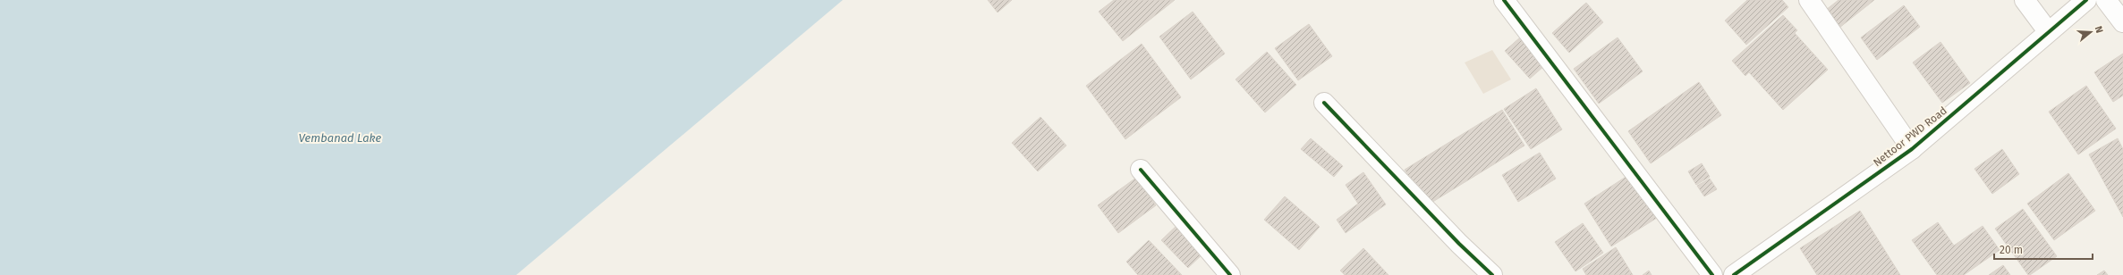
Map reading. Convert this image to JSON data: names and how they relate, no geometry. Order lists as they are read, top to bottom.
{
  "streets": {
    "street": ["Nettoor PWD Road"]
  },
  "water": ["Vembanad Lake"],
  "scale_bar": "20 m",
  "north": "right"
}
